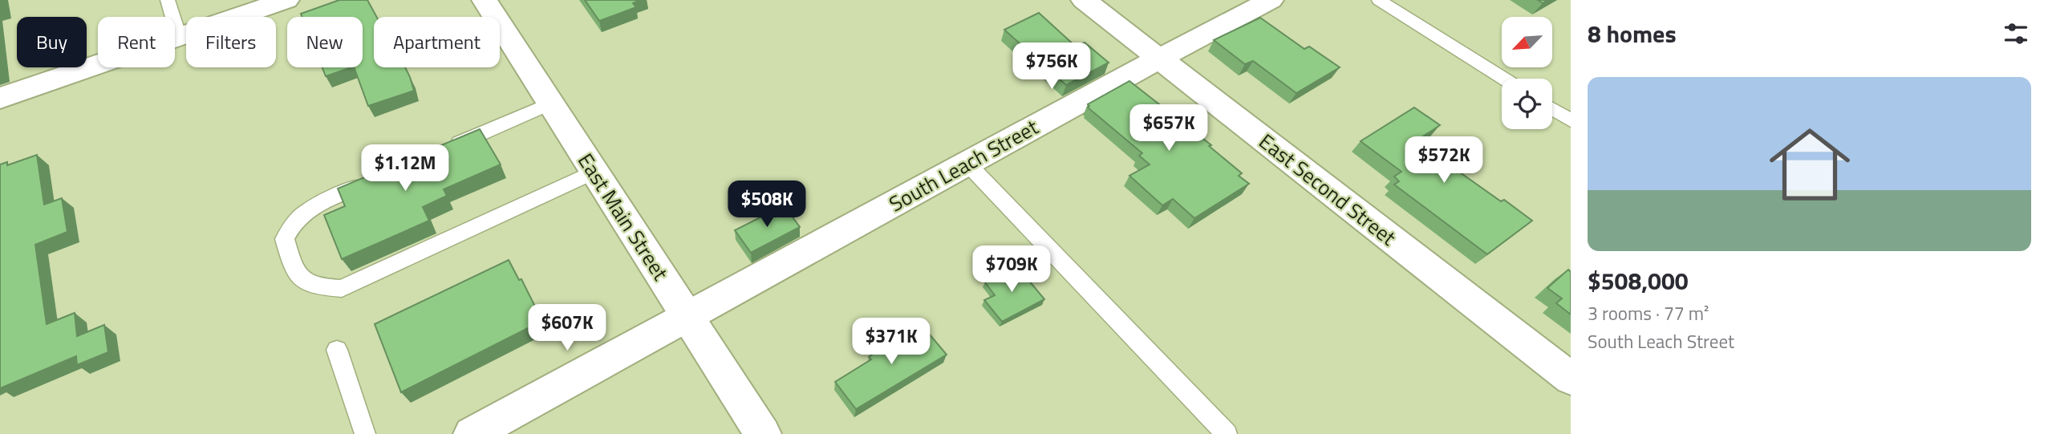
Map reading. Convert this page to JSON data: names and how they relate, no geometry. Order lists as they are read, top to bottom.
{
  "streets": {
    "street": ["South Leach Street", "East Second Street", "East Main Street"]
  },
  "crossings": [
    ["South Leach Street", "East Second Street"],
    ["South Leach Street", "East Main Street"]
  ],
  "north": "bottom left",
  "page": {
    "heading": "8 homes",
    "chip": [
      "Buy",
      "Rent",
      "Filters",
      "New",
      "Apartment"
    ],
    "price": [
      "$756K",
      "$657K",
      "$572K",
      "$1.12M",
      "$508K",
      "$709K",
      "$607K",
      "$371K"
    ],
    "list": [
      {
        "name": "$508,000",
        "note": "3 rooms · 77 m² · South Leach Street"
      }
    ]
  }
}
